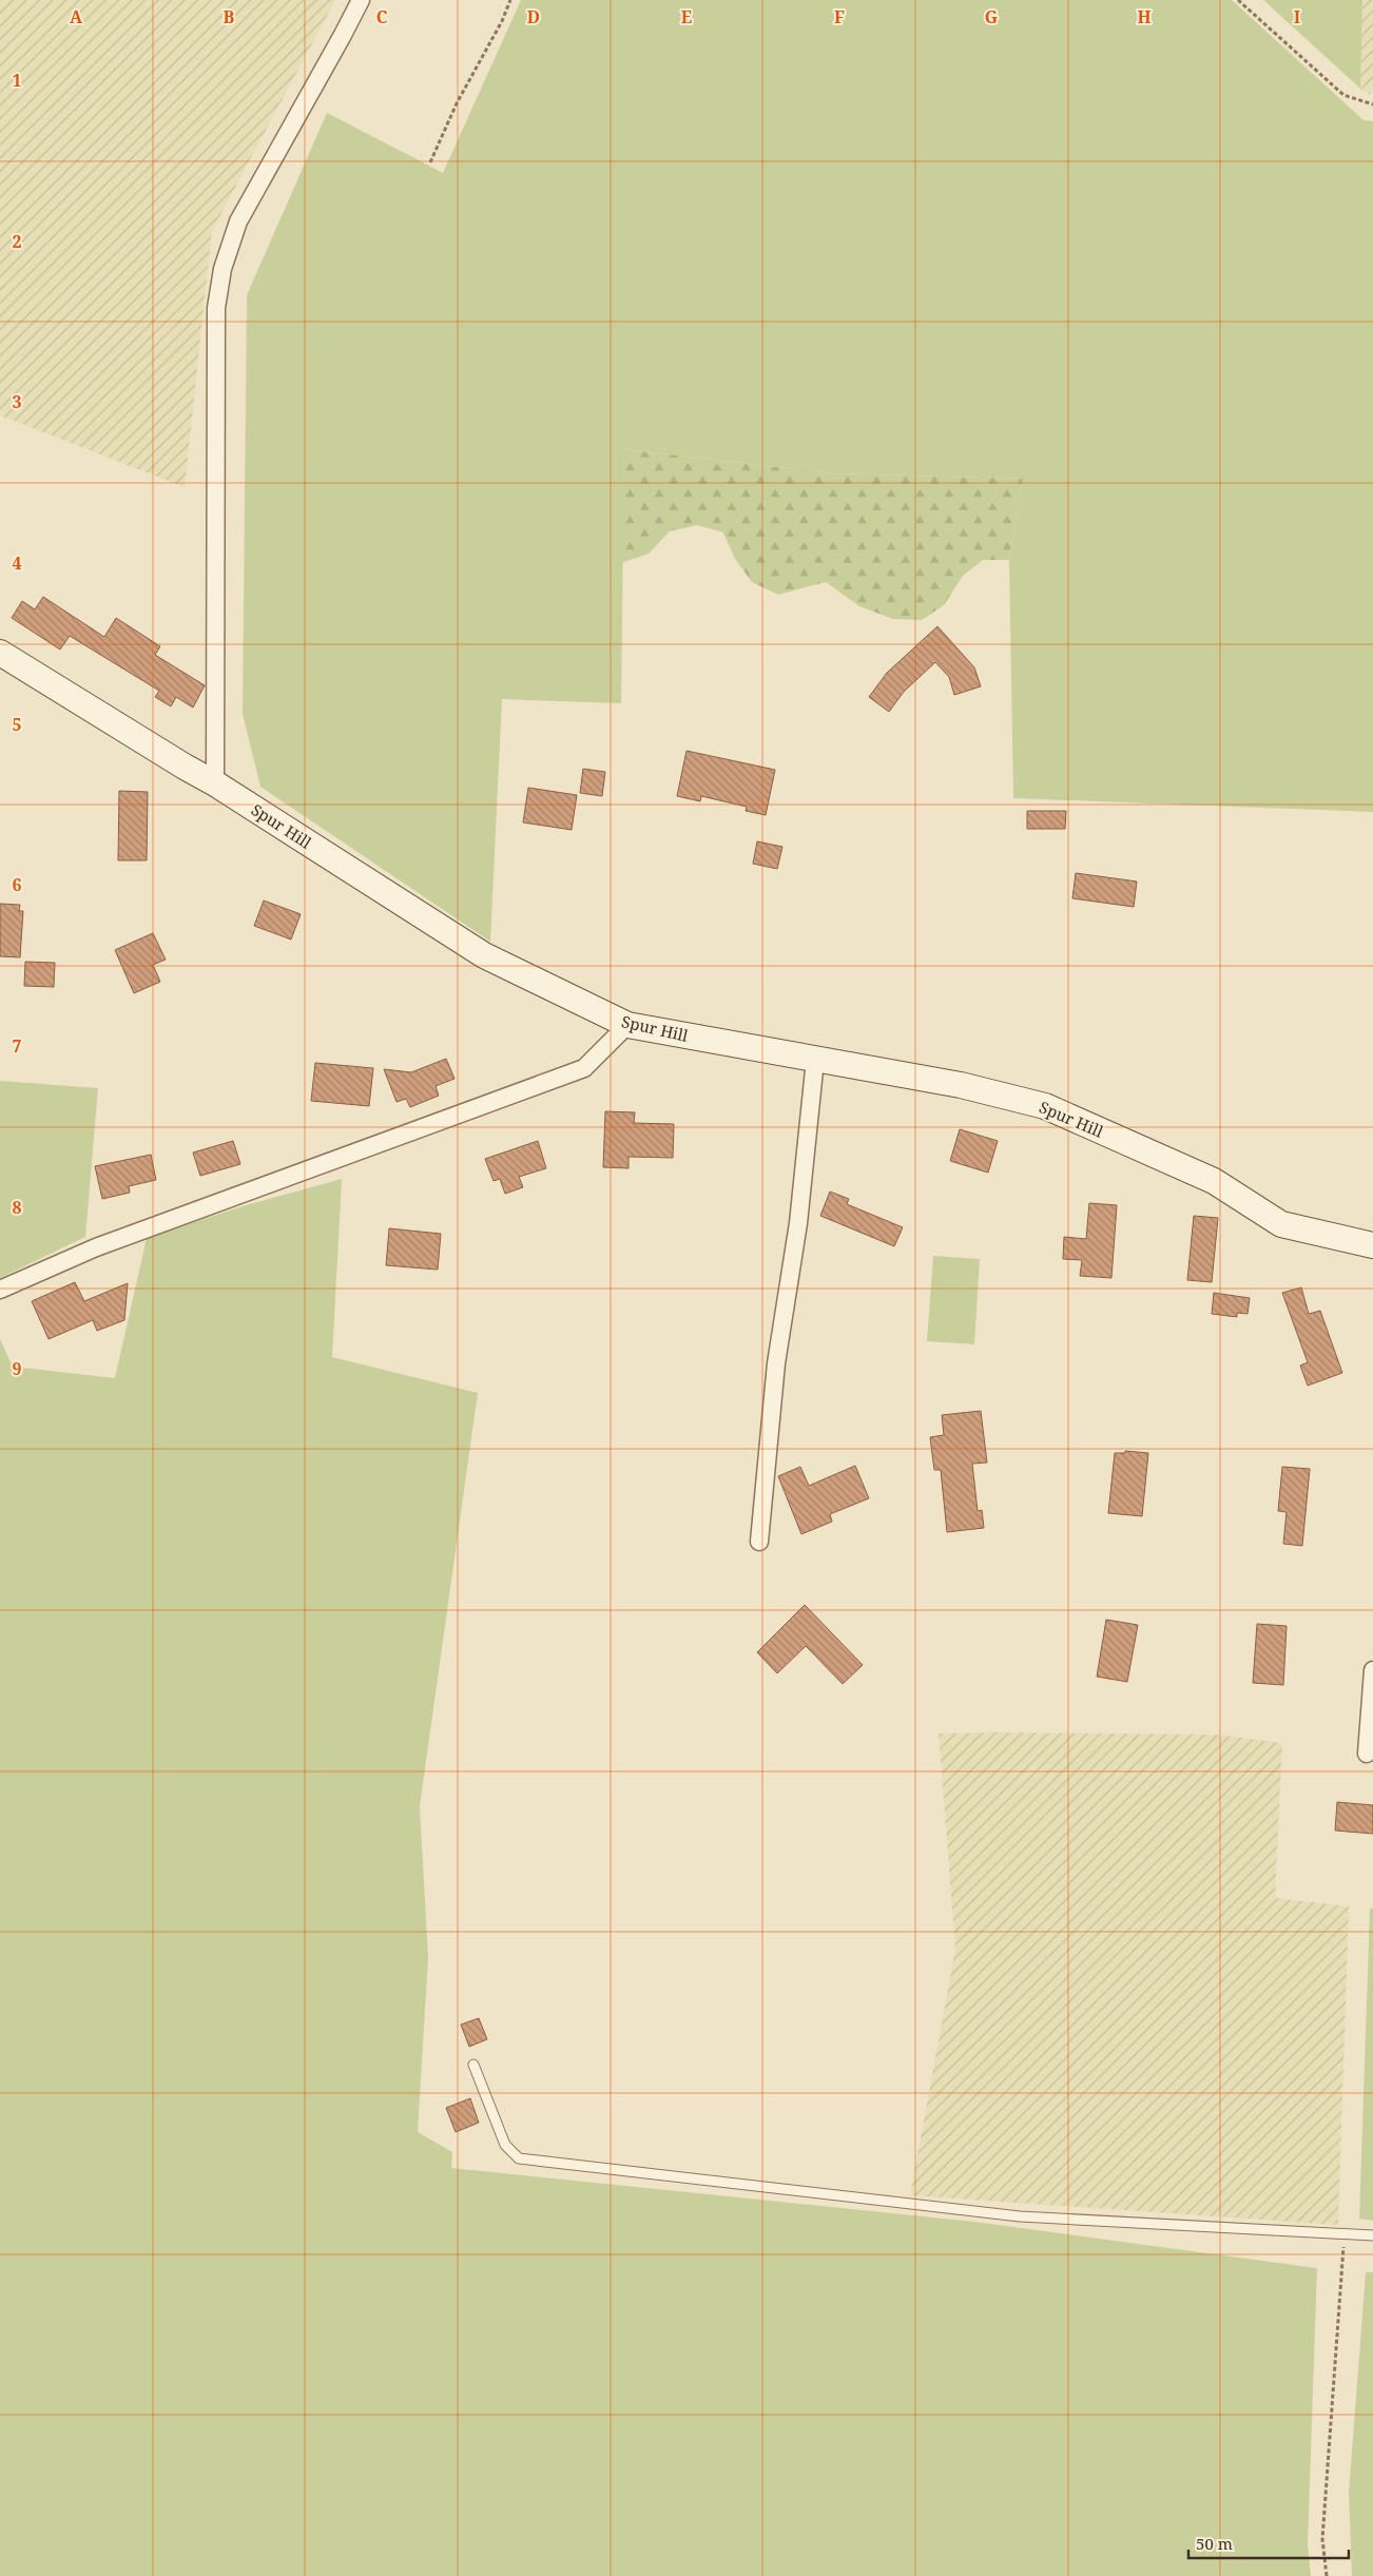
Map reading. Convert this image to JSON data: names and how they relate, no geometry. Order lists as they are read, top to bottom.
{
  "streets": {
    "street": ["Spur Hill"]
  },
  "scale_bar": "50 m",
  "grid": {
    "columns": [
      "A",
      "B",
      "C",
      "D",
      "E",
      "F",
      "G",
      "H",
      "I"
    ],
    "rows": [
      "1",
      "2",
      "3",
      "4",
      "5",
      "6",
      "7",
      "8",
      "9"
    ]
  }
}
